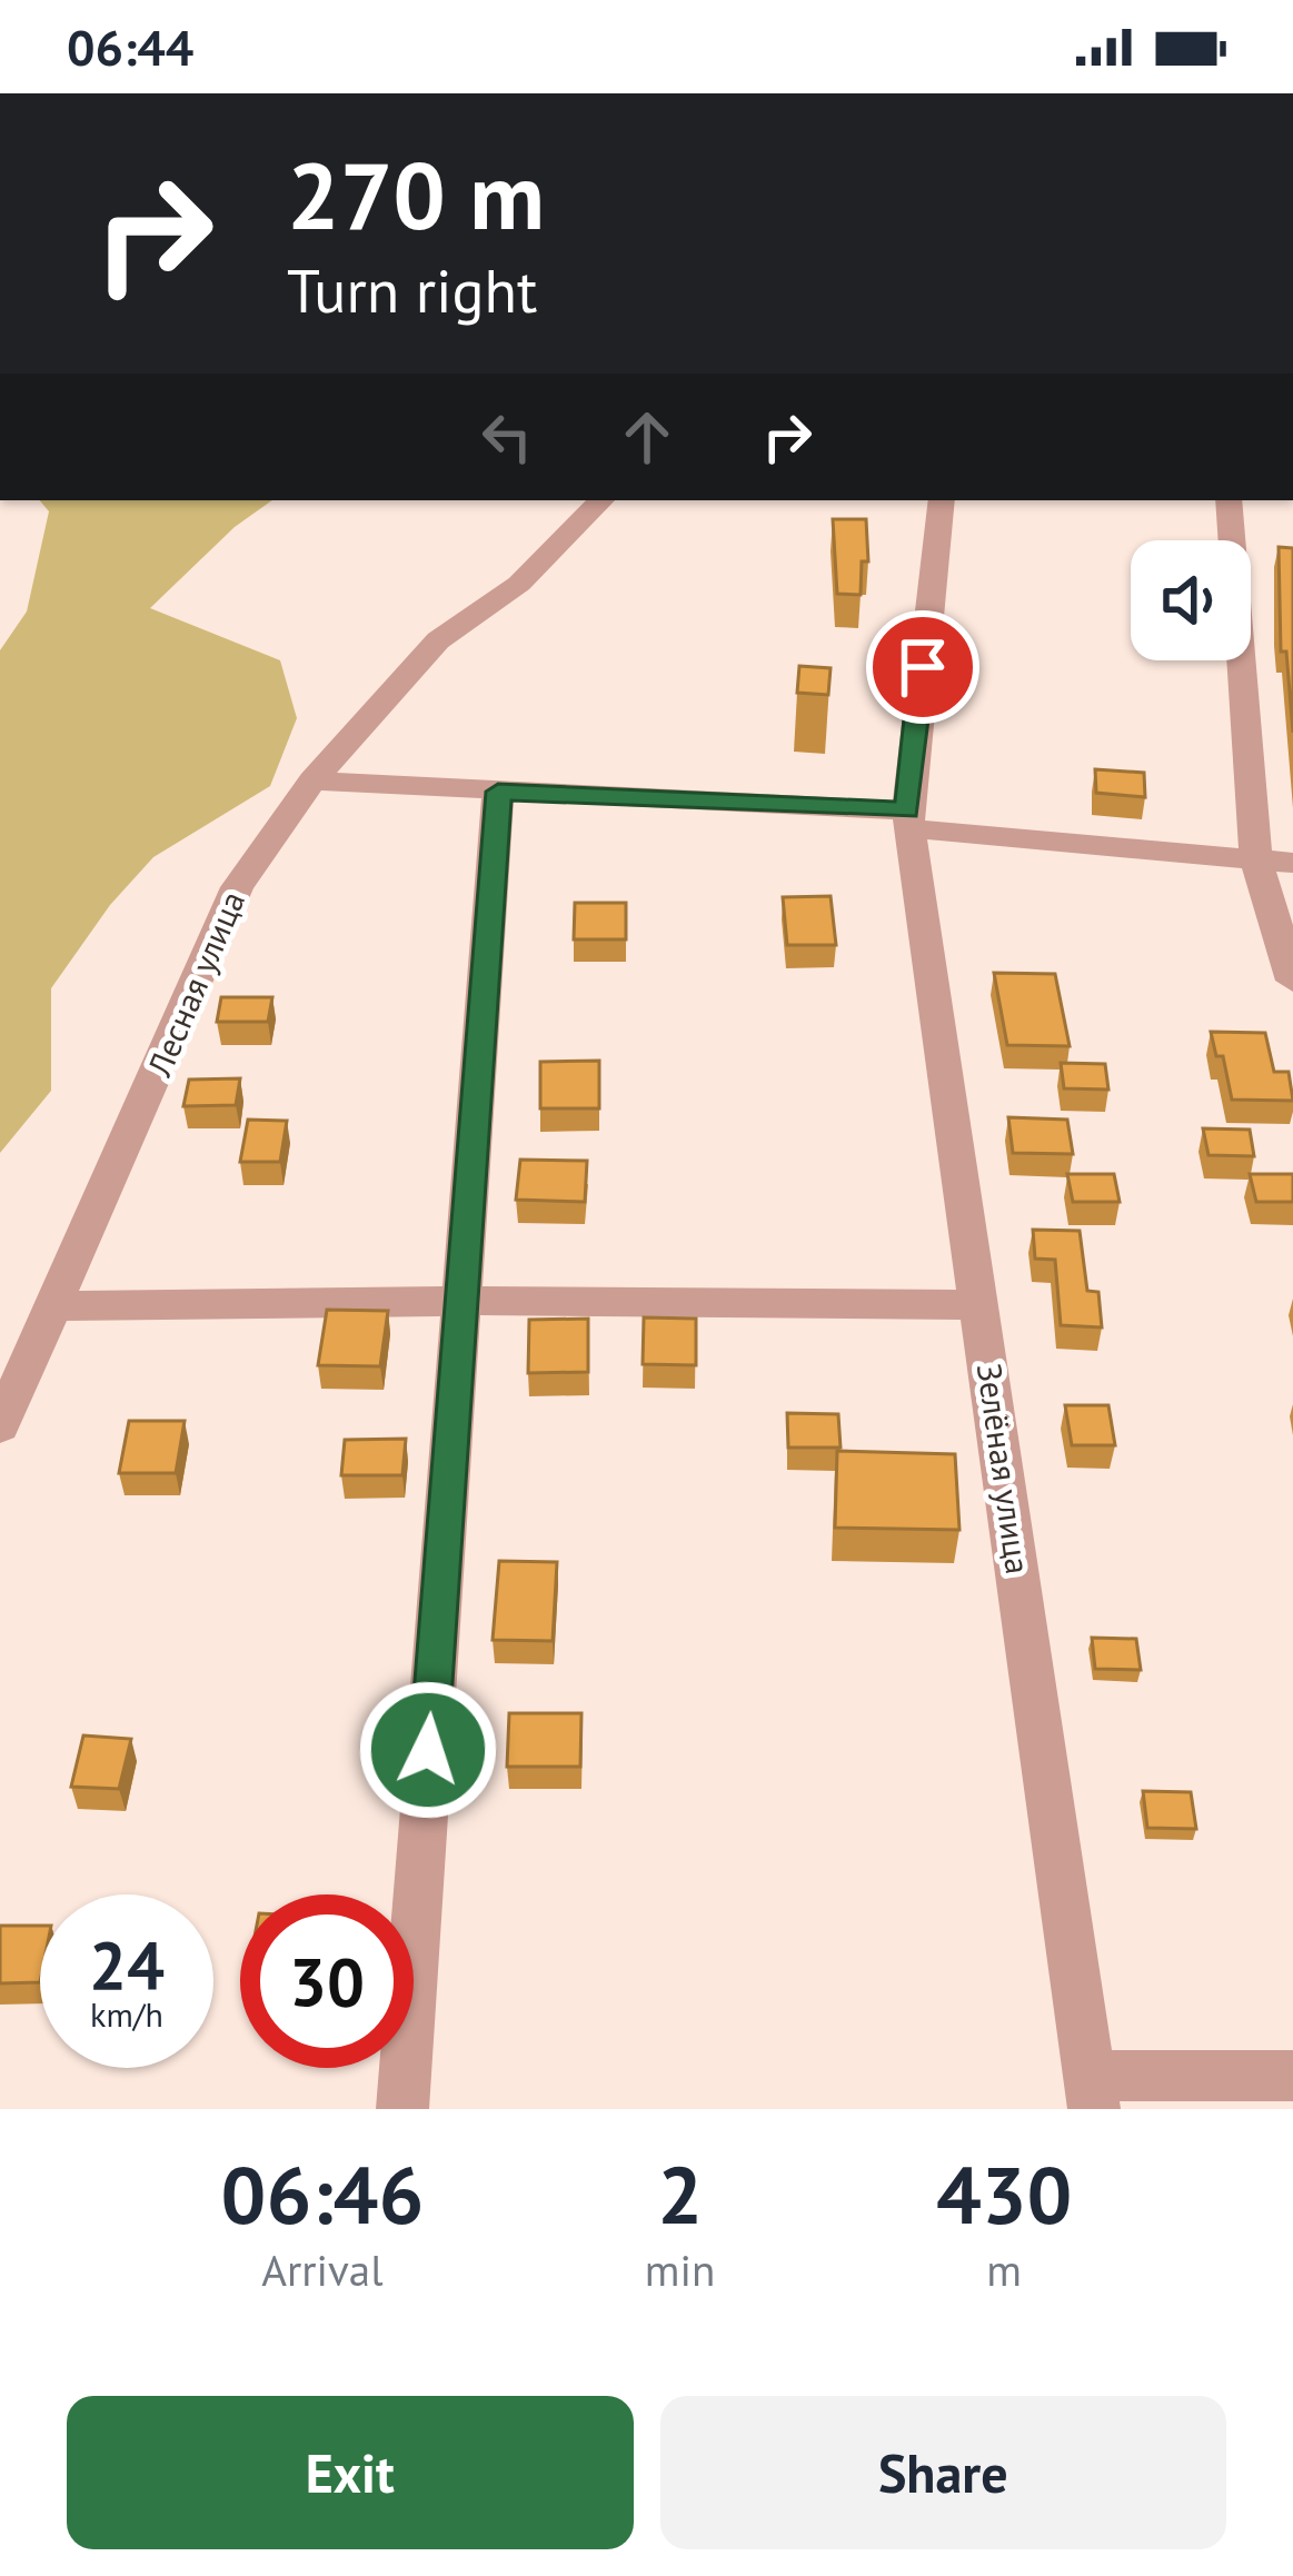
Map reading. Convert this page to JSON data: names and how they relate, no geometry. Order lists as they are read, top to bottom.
{
  "streets": {
    "street": ["Лесная улица", "Зелёная улица"]
  },
  "page": {
    "status": "06:44",
    "turn": ["270 m", "Turn right"],
    "speed": "24 km/h",
    "limit": "30",
    "eta": [
      "06:46",
      "Arrival",
      "2",
      "min",
      "430",
      "m"
    ],
    "buttons": ["Exit", "Share"]
  }
}
